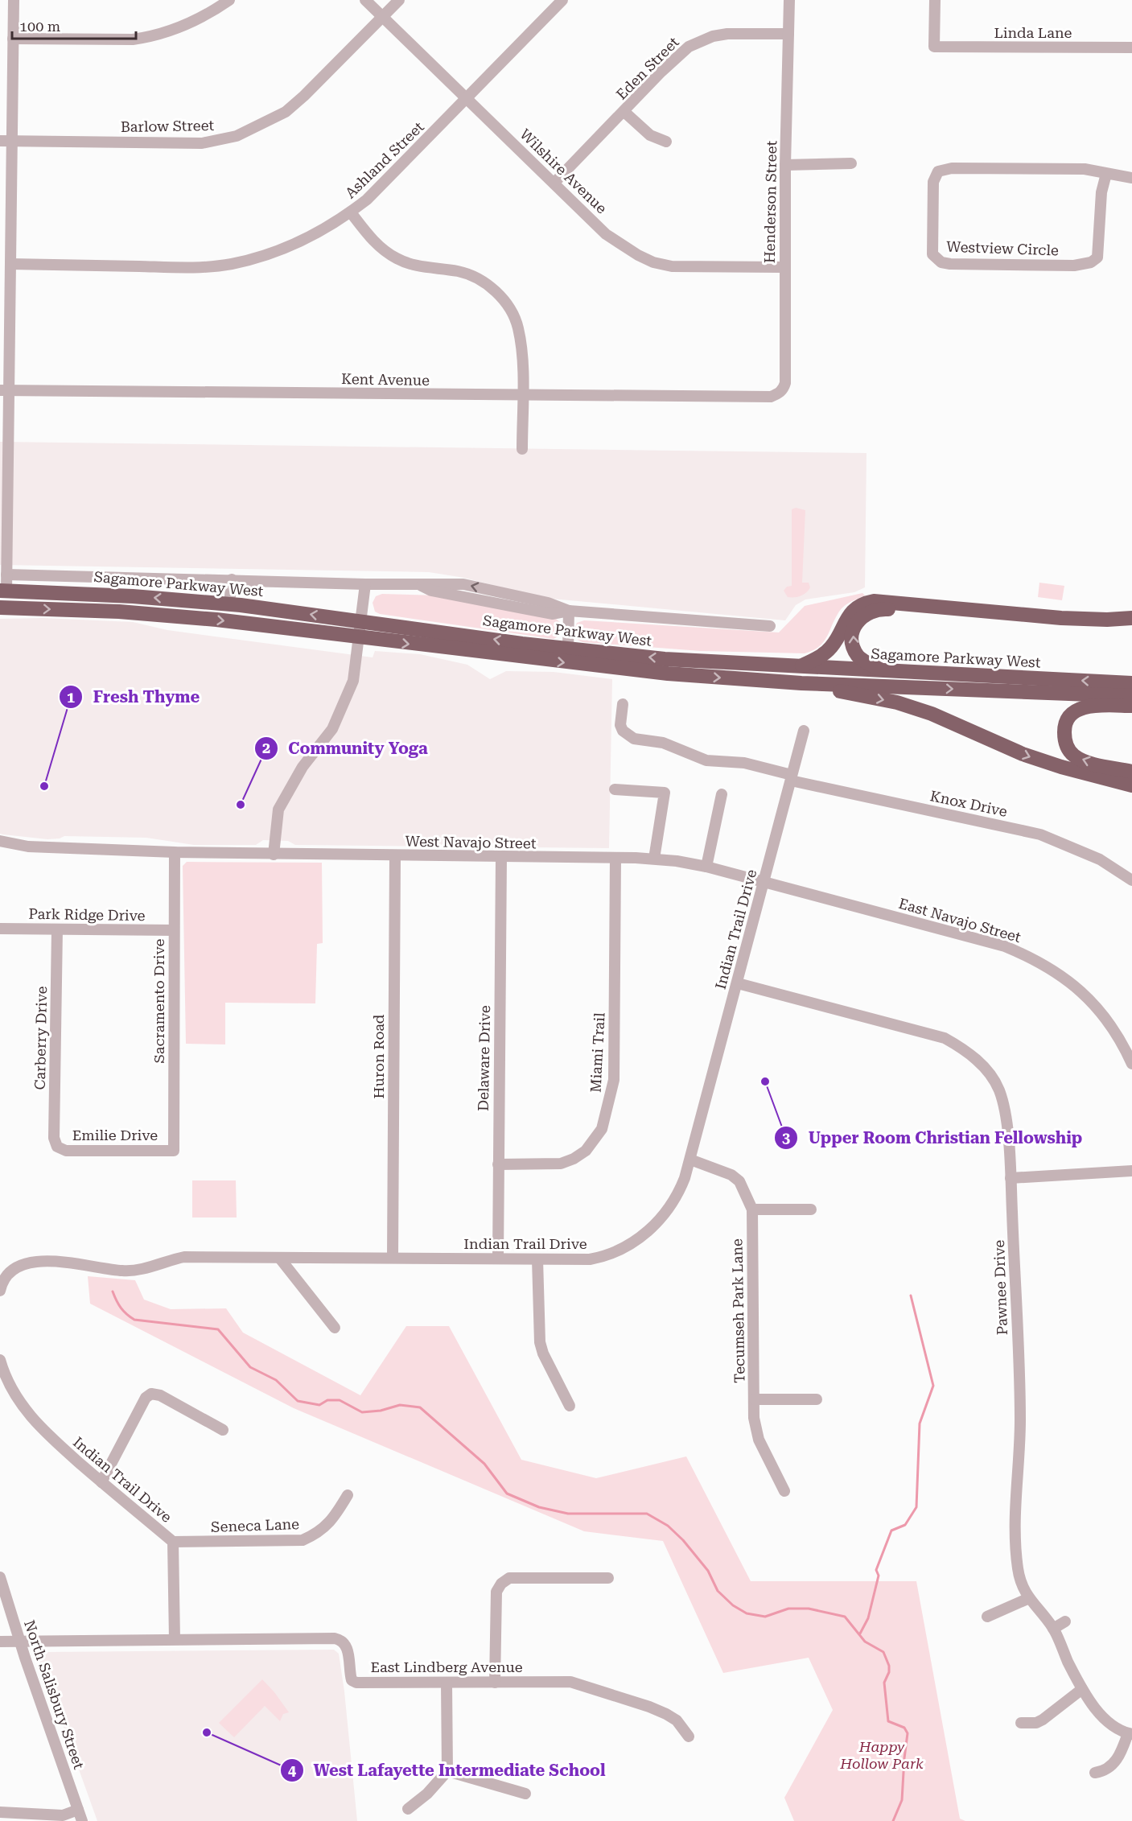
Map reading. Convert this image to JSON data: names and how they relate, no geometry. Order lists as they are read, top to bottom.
{
  "streets": {
    "highway": ["Sagamore Parkway West"],
    "street": [
      "Linda Lane",
      "Eden Street",
      "Barlow Street",
      "Ashland Street",
      "Wilshire Avenue",
      "Henderson Street",
      "Westview Circle",
      "Kent Avenue",
      "Knox Drive",
      "West Navajo Street",
      "Park Ridge Drive",
      "East Navajo Street",
      "Indian Trail Drive",
      "Sacramento Drive",
      "Carberry Drive",
      "Miami Trail",
      "Huron Road",
      "Delaware Drive",
      "Emilie Drive",
      "Pawnee Drive",
      "Tecumseh Park Lane",
      "Seneca Lane",
      "East Lindberg Avenue",
      "North Salisbury Street"
    ]
  },
  "crossings": [
    ["Eden Street", "Wilshire Avenue"],
    ["Eden Street", "Henderson Street"],
    ["Barlow Street", "Wilshire Avenue"],
    ["Ashland Street", "Wilshire Avenue"],
    ["Wilshire Avenue", "Henderson Street"],
    ["Henderson Street", "Kent Avenue"],
    ["Knox Drive", "Indian Trail Drive"],
    ["West Navajo Street", "East Navajo Street"],
    ["West Navajo Street", "Indian Trail Drive"],
    ["West Navajo Street", "Sacramento Drive"],
    ["West Navajo Street", "Miami Trail"],
    ["West Navajo Street", "Huron Road"],
    ["West Navajo Street", "Delaware Drive"],
    ["Park Ridge Drive", "Sacramento Drive"],
    ["Park Ridge Drive", "Carberry Drive"],
    ["East Navajo Street", "Indian Trail Drive"],
    ["Indian Trail Drive", "Huron Road"],
    ["Indian Trail Drive", "Delaware Drive"],
    ["Indian Trail Drive", "Pawnee Drive"],
    ["Indian Trail Drive", "Tecumseh Park Lane"],
    ["Indian Trail Drive", "Seneca Lane"],
    ["Indian Trail Drive", "East Lindberg Avenue"],
    ["Sacramento Drive", "Emilie Drive"],
    ["Carberry Drive", "Emilie Drive"],
    ["Miami Trail", "Delaware Drive"],
    ["East Lindberg Avenue", "North Salisbury Street"]
  ],
  "parks": ["Happy Hollow Park"],
  "places": [
    "Fresh Thyme",
    "Community Yoga",
    "Upper Room Christian Fellowship",
    "West Lafayette Intermediate School"
  ],
  "scale_bar": "100 m"
}
